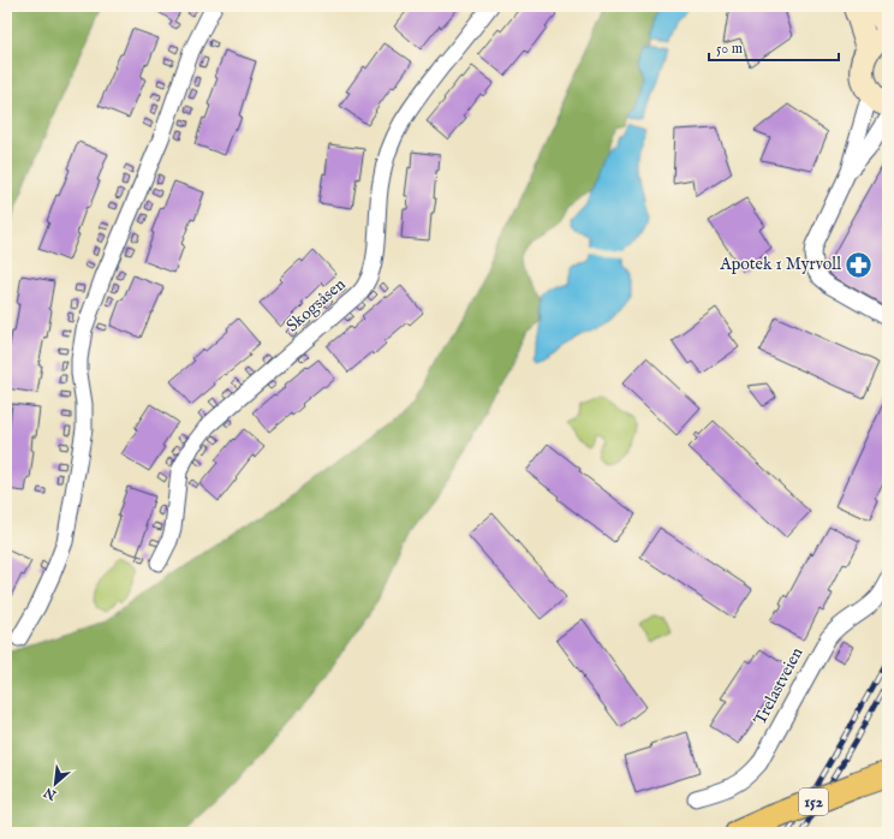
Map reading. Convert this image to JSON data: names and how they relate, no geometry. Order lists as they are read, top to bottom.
{
  "streets": {
    "main road": ["152"],
    "street": ["Skogsåsen", "Trelastveien"]
  },
  "places": {
    "pharmacy": ["Apotek 1 Myrvoll"]
  },
  "scale_bar": "50 m",
  "north": "bottom left"
}
